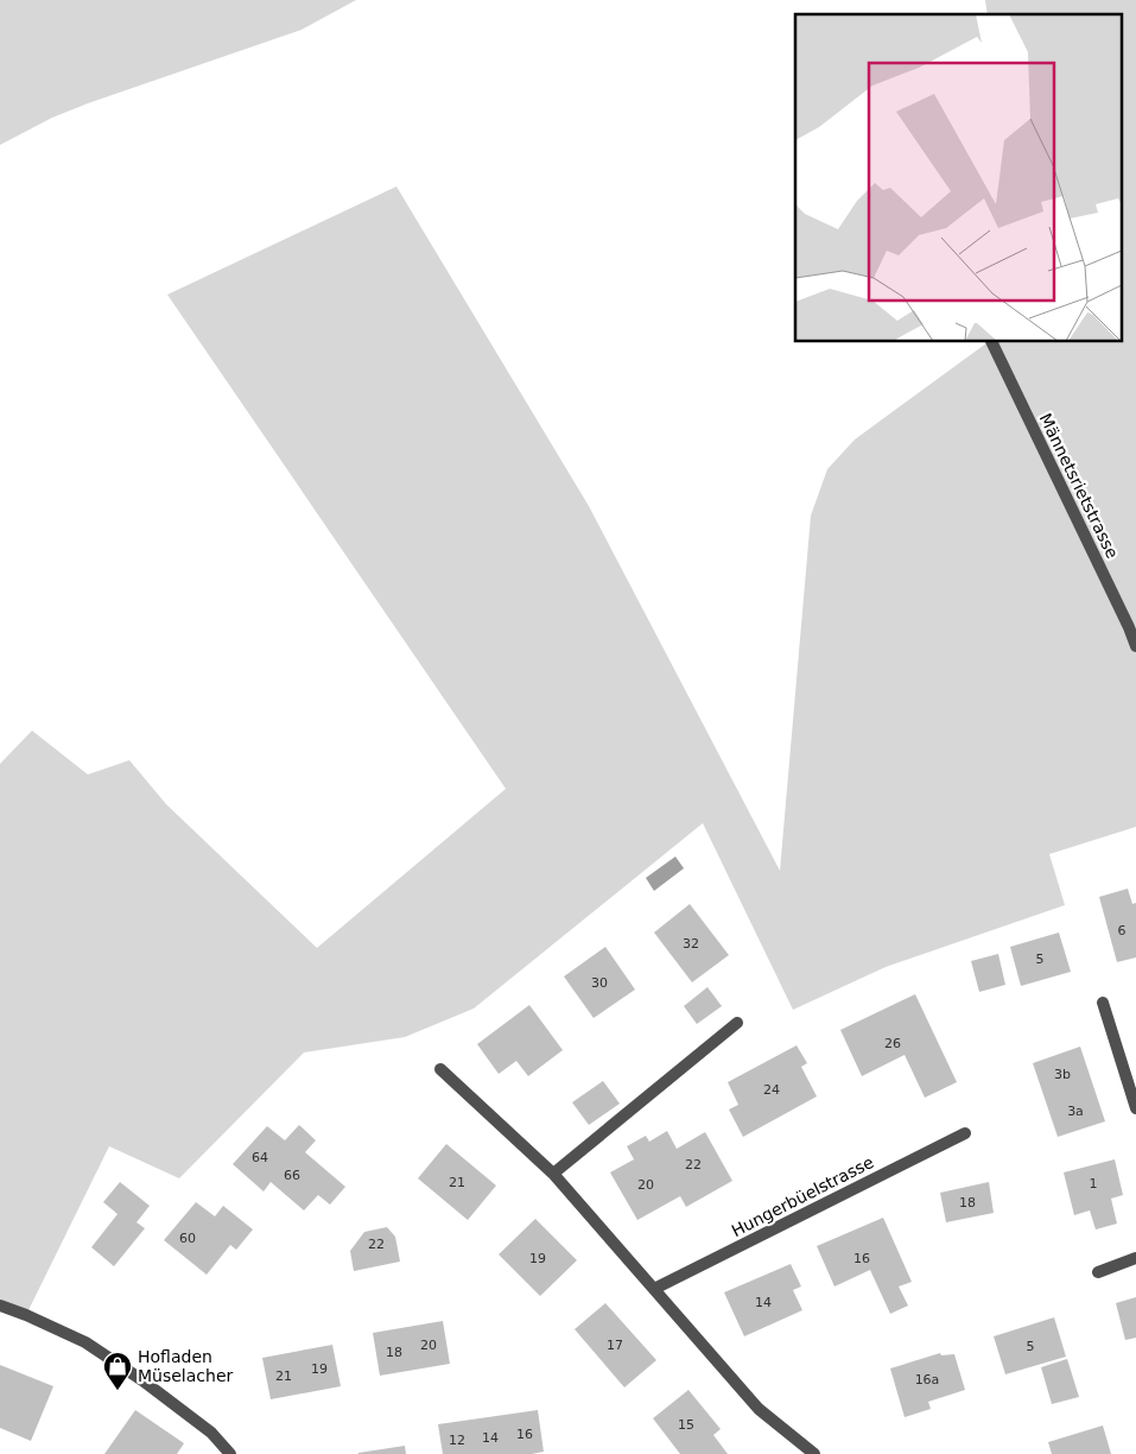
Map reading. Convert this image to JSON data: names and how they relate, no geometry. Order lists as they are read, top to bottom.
{
  "streets": {
    "street": ["Männetsrietstrasse", "Hungerbüelstrasse"]
  },
  "places": {
    "shop": ["Hofladen Müselacher"]
  },
  "house_numbers": [
    "6",
    "32",
    "5",
    "30",
    "26",
    "3b",
    "24",
    "3a",
    "64",
    "22",
    "66",
    "21",
    "1",
    "20",
    "18",
    "60",
    "22",
    "19",
    "16",
    "14",
    "20",
    "17",
    "5",
    "18",
    "19",
    "21",
    "16a",
    "15",
    "16",
    "14",
    "12"
  ]
}
